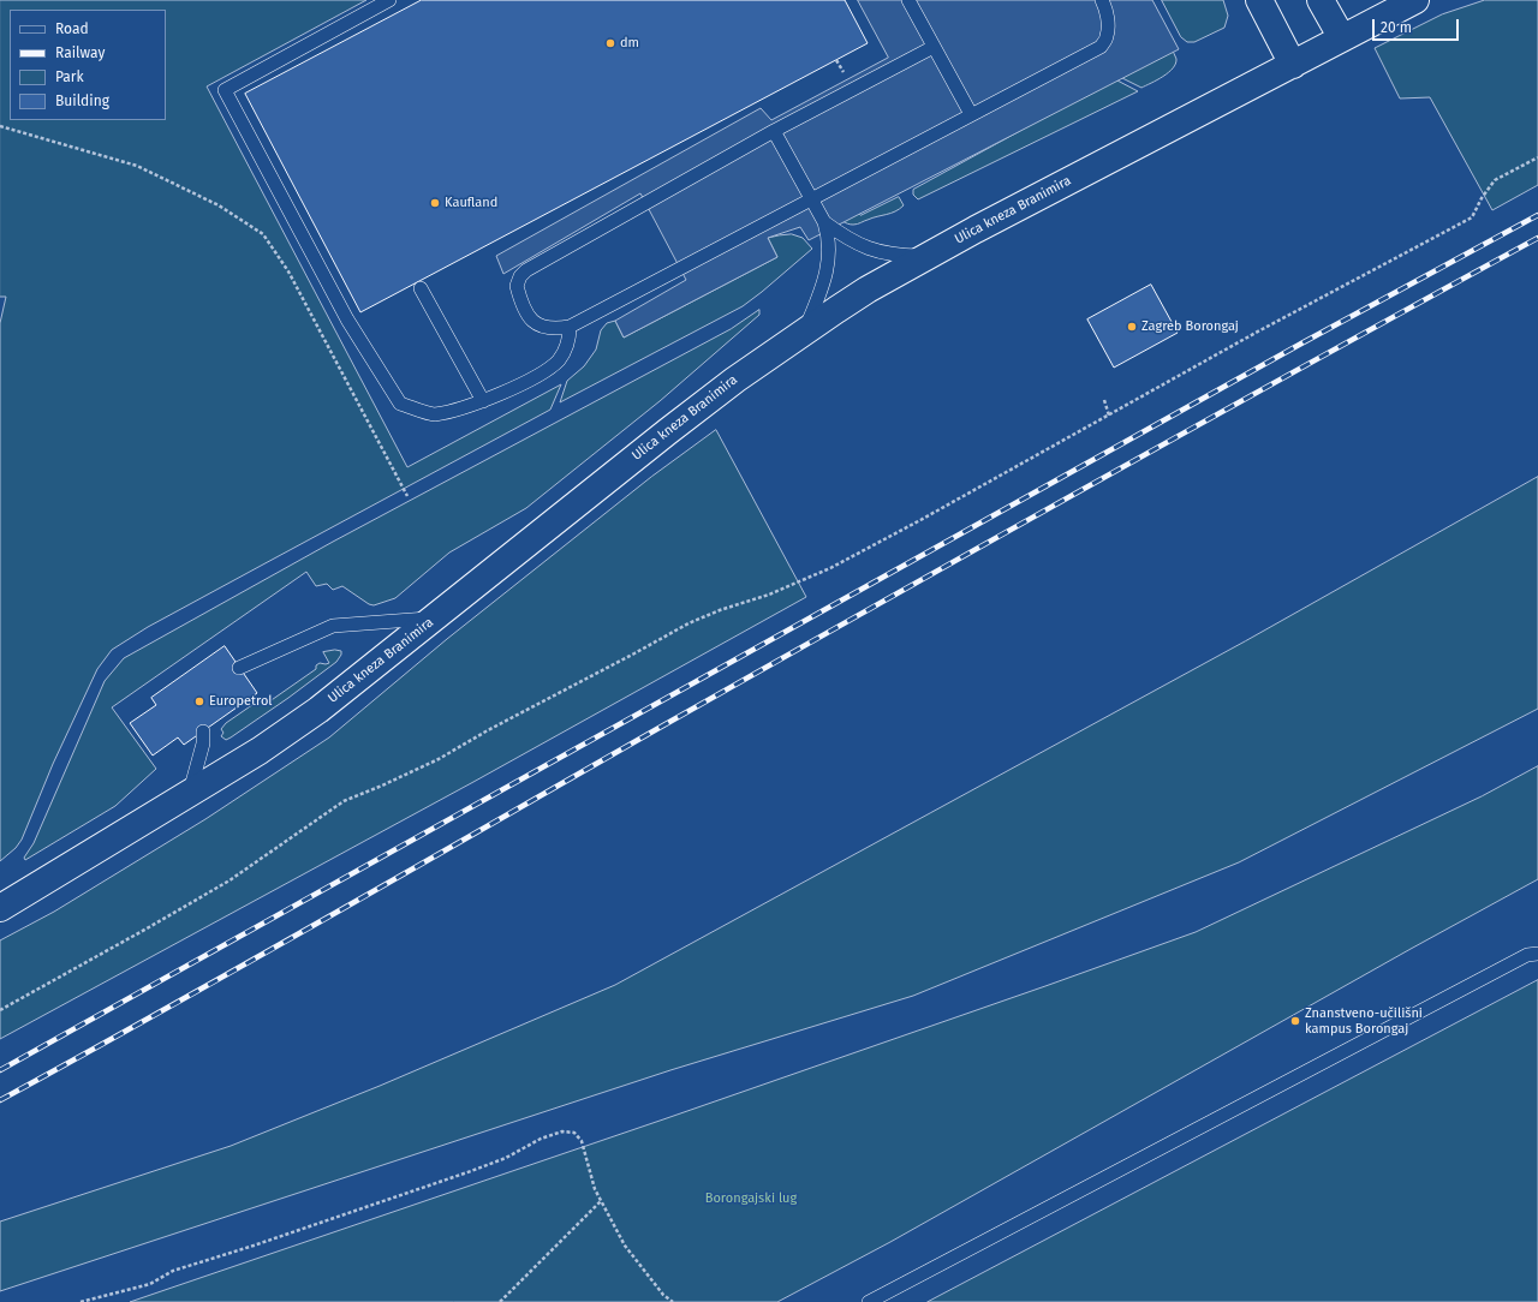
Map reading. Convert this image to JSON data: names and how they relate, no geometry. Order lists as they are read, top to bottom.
{
  "streets": {
    "main road": ["Ulica kneza Branimira"]
  },
  "parks": ["Borongajski lug"],
  "places": [
    "dm",
    "Kaufland",
    "Zagreb Borongaj",
    "Europetrol",
    "Znanstveno-učilišni kampus Borongaj"
  ],
  "legend": [
    "Road",
    "Railway",
    "Park",
    "Building"
  ],
  "scale_bar": "20 m"
}
